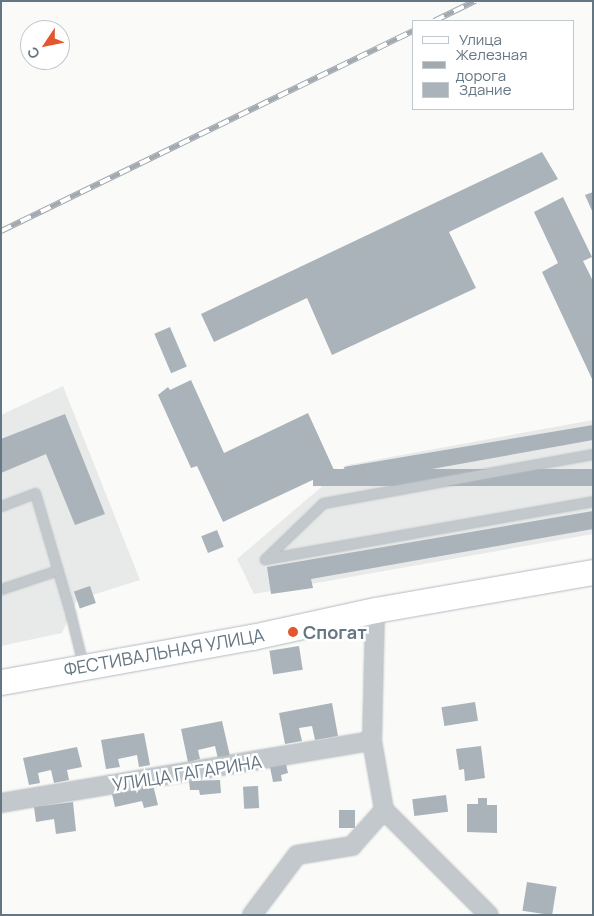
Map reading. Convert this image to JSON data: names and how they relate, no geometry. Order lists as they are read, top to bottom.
{
  "streets": {
    "street": ["ФЕСТИВАЛЬНАЯ УЛИЦА", "УЛИЦА ГАГАРИНА"]
  },
  "places": ["Спогат"],
  "legend": ["Улица", "Железная дорога", "Здание"],
  "north": "bottom left"
}
